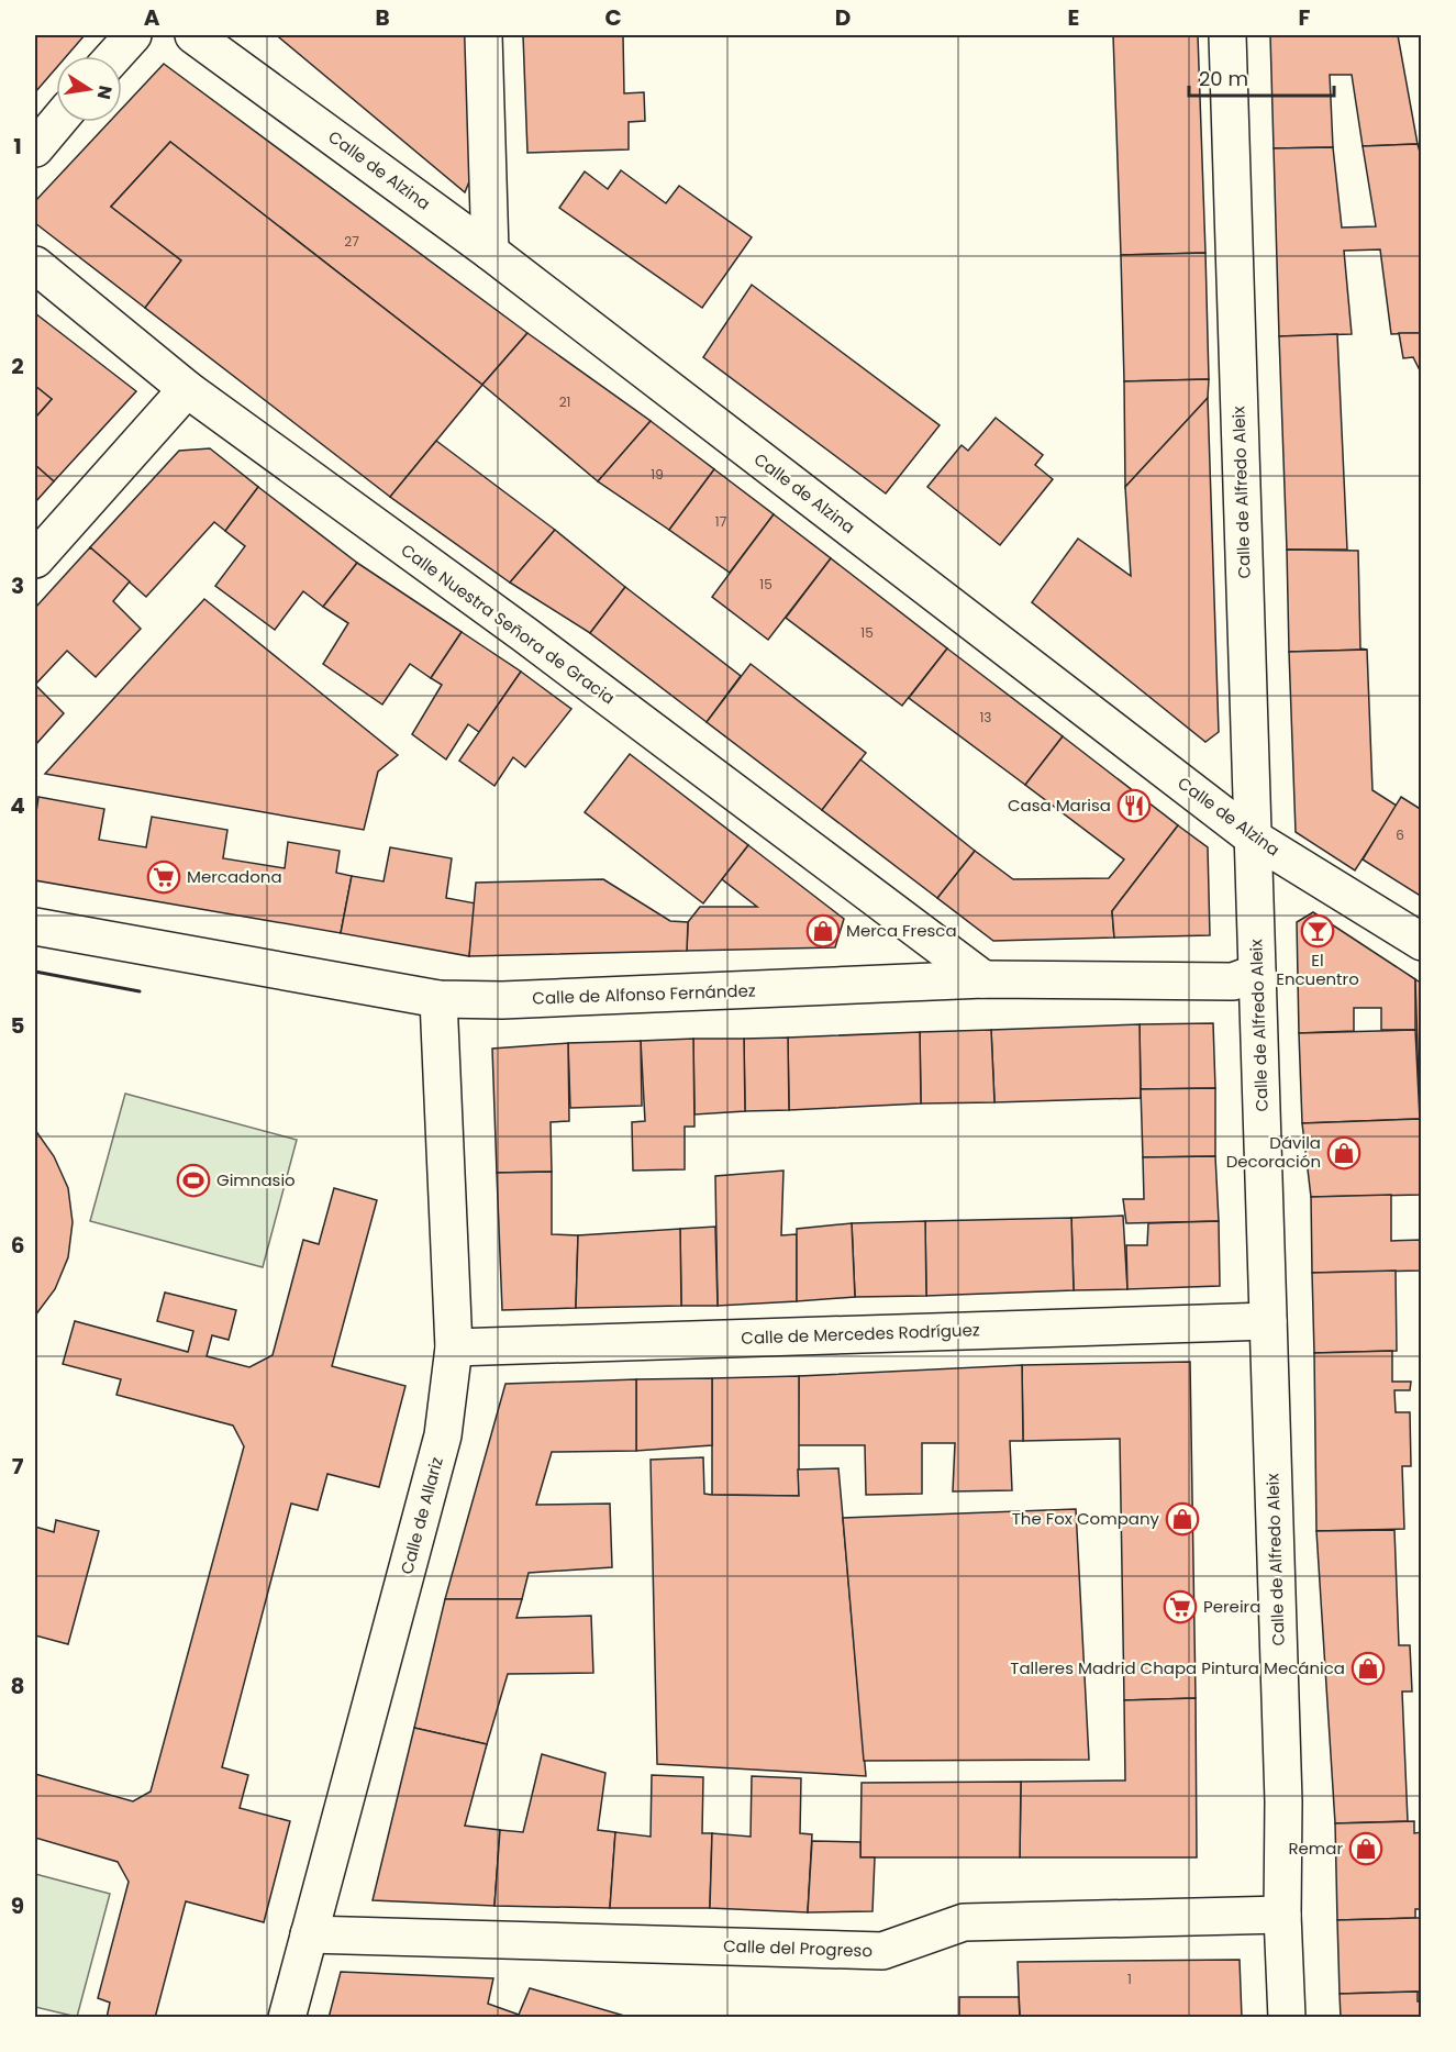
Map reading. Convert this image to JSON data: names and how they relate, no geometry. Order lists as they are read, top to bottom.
{
  "streets": {
    "street": [
      "Calle de Alzina",
      "Calle de Alfredo Aleix",
      "Calle Nuestra Señora de Gracia",
      "Calle de Alfonso Fernández",
      "Calle de Mercedes Rodríguez",
      "Calle de Allariz",
      "Calle del Progreso"
    ]
  },
  "crossings": [
    ["Calle de Alzina", "Calle de Alfredo Aleix"],
    ["Calle de Alfredo Aleix", "Calle de Alfonso Fernández"],
    ["Calle de Alfredo Aleix", "Calle de Mercedes Rodríguez"],
    ["Calle de Alfredo Aleix", "Calle del Progreso"],
    ["Calle Nuestra Señora de Gracia", "Calle de Alfonso Fernández"],
    ["Calle de Alfonso Fernández", "Calle de Allariz"],
    ["Calle de Mercedes Rodríguez", "Calle de Allariz"],
    ["Calle de Allariz", "Calle del Progreso"]
  ],
  "places": {
    "restaurant": ["Casa Marisa"],
    "supermarket": ["Mercadona", "Pereira"],
    "shop": [
      "Merca Fresca",
      "Dávila Decoración",
      "The Fox Company",
      "Talleres Madrid Chapa Pintura Mecánica",
      "Remar"
    ],
    "bar": ["El Encuentro"],
    "sports": ["Gimnasio"]
  },
  "house_numbers": [
    "27",
    "21",
    "19",
    "17",
    "15",
    "15",
    "13",
    "6",
    "1"
  ],
  "scale_bar": "20 m",
  "north": "right",
  "grid": {
    "columns": [
      "A",
      "B",
      "C",
      "D",
      "E",
      "F"
    ],
    "rows": [
      "1",
      "2",
      "3",
      "4",
      "5",
      "6",
      "7",
      "8",
      "9"
    ]
  }
}
